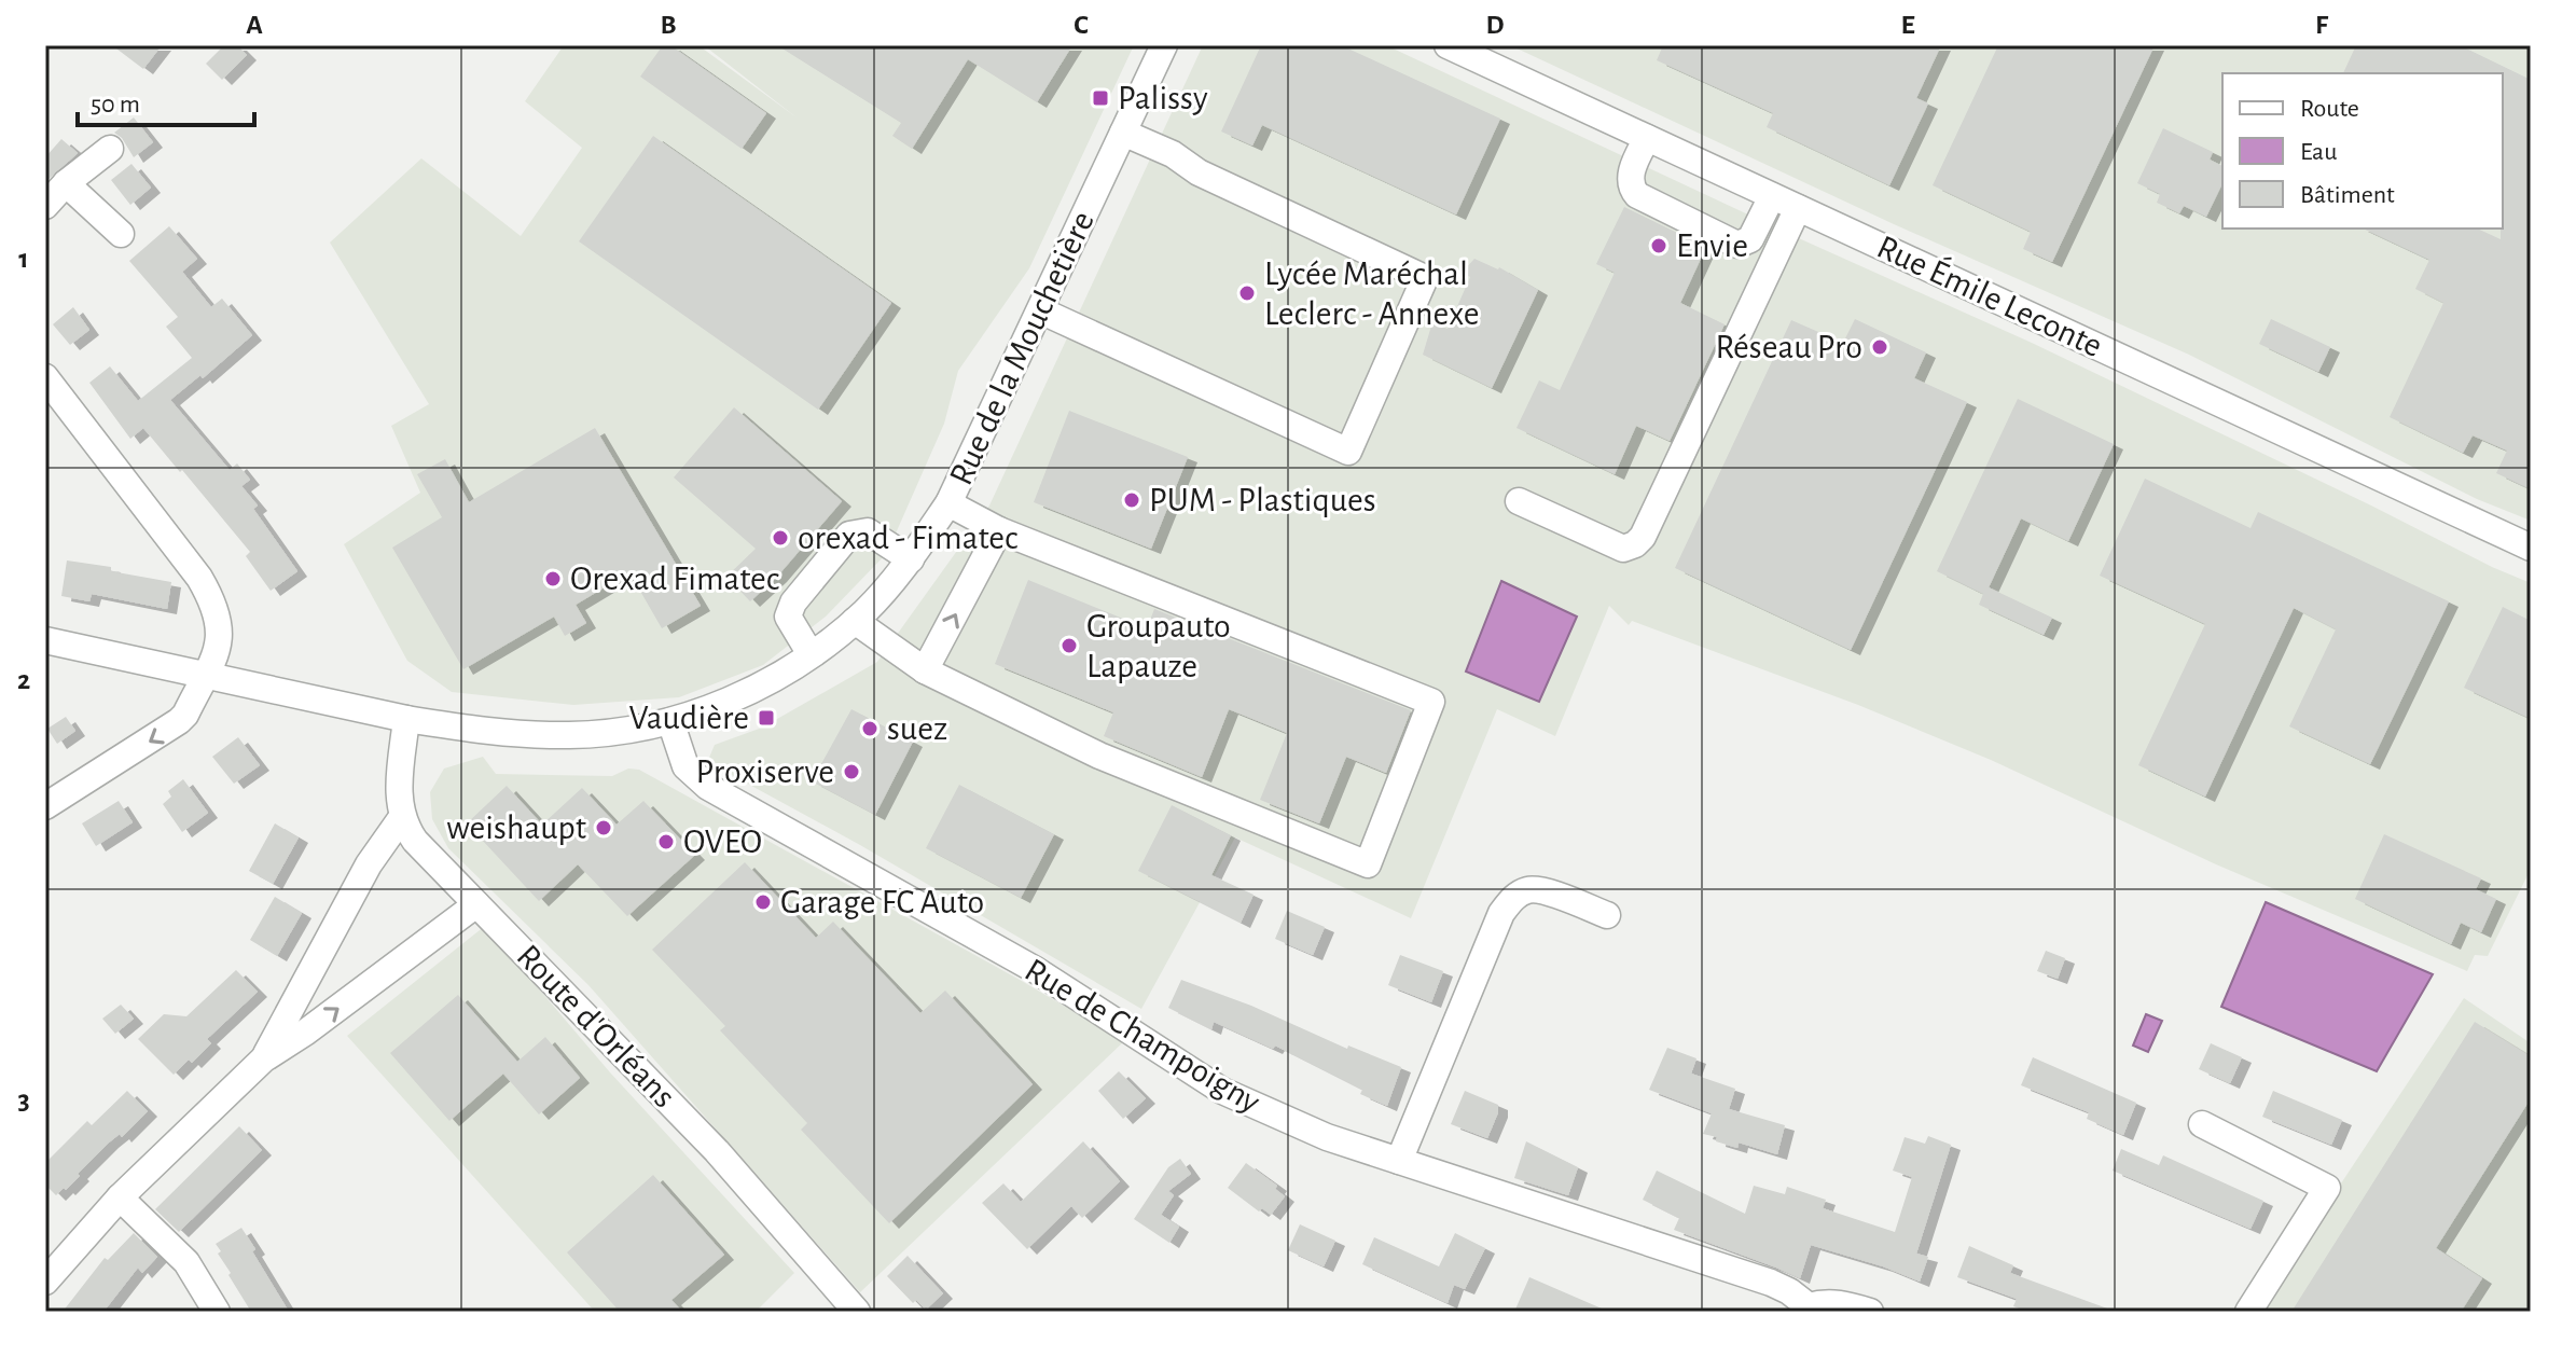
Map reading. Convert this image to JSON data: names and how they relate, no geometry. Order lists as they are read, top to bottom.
{
  "streets": {
    "street": [
      "Rue Émile Leconte",
      "Rue de la Mouchetière",
      "Route d'Orléans",
      "Rue de Champoigny"
    ]
  },
  "crossings": [
    ["Rue de la Mouchetière", "Rue de Champoigny"]
  ],
  "places": {
    "transit": ["Palissy", "Vaudière"],
    "other": [
      "Envie",
      "Lycée Maréchal Leclerc - Annexe",
      "Réseau Pro",
      "PUM - Plastiques",
      "orexad - Fimatec",
      "Orexad Fimatec",
      "Groupauto Lapauze",
      "suez",
      "Proxiserve",
      "weishaupt",
      "OVEO",
      "Garage FC Auto"
    ]
  },
  "legend": ["Route", "Eau", "Bâtiment"],
  "scale_bar": "50 m",
  "grid": {
    "columns": [
      "A",
      "B",
      "C",
      "D",
      "E",
      "F"
    ],
    "rows": ["1", "2", "3"]
  }
}
